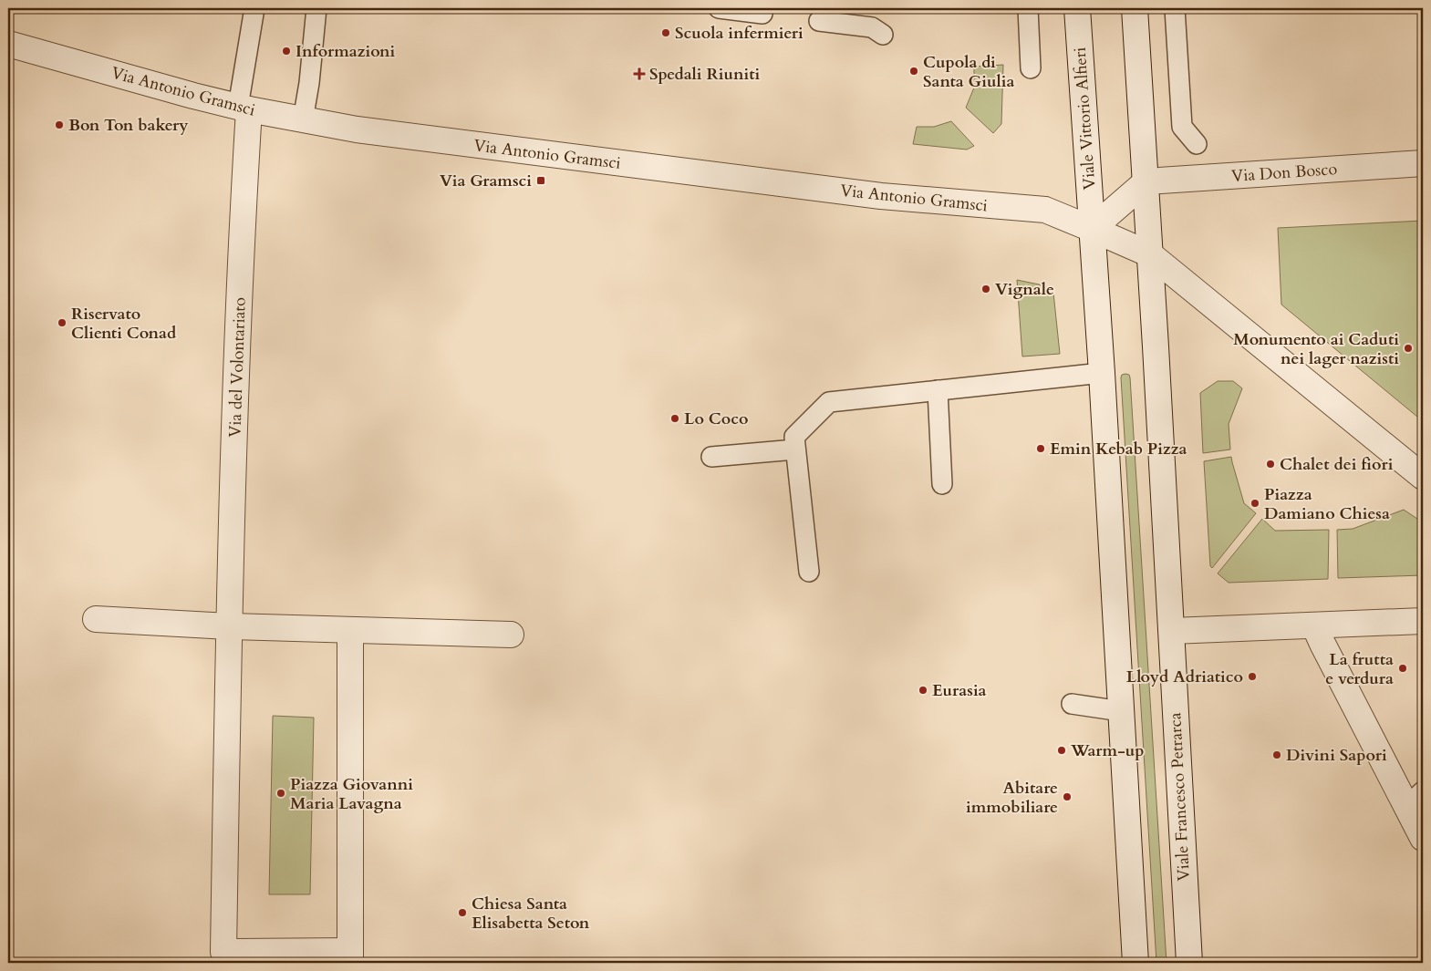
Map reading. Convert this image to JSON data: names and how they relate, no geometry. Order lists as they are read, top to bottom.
{
  "streets": {
    "street": [
      "Via Antonio Gramsci",
      "Viale Vittorio Alfieri",
      "Via Don Bosco",
      "Via del Volontariato",
      "Viale Francesco Petrarca"
    ]
  },
  "crossings": [
    ["Via Antonio Gramsci", "Viale Vittorio Alfieri"],
    ["Via Antonio Gramsci", "Via del Volontariato"]
  ],
  "places": {
    "other": [
      "Scuola infermieri",
      "Informazioni",
      "Cupola di Santa Giulia",
      "Bon Ton bakery",
      "Vignale",
      "Riservato Clienti Conad",
      "Monumento ai Caduti nei lager nazisti",
      "Lo Coco",
      "Emin Kebab Pizza",
      "Chalet dei fiori",
      "Piazza Damiano Chiesa",
      "La frutta e verdura",
      "Lloyd Adriatico",
      "Eurasia",
      "Warm-up",
      "Divini Sapori",
      "Piazza Giovanni Maria Lavagna",
      "Abitare immobiliare",
      "Chiesa Santa Elisabetta Seton"
    ],
    "health": ["Spedali Riuniti"],
    "transit": ["Via Gramsci"]
  }
}
